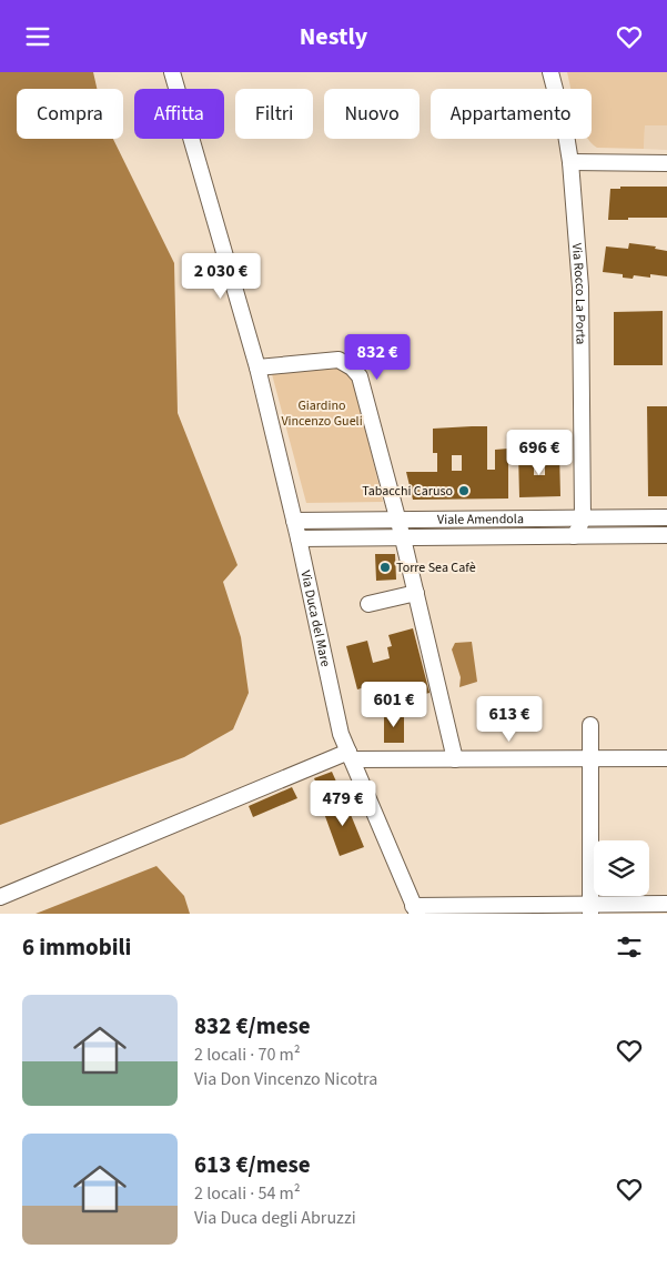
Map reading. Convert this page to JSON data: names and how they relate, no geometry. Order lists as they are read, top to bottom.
{
  "streets": {
    "street": ["Via Rocco La Porta", "Viale Amendola", "Via Duca del Mare"]
  },
  "crossings": [
    ["Via Rocco La Porta", "Viale Amendola"],
    ["Viale Amendola", "Via Duca del Mare"]
  ],
  "parks": ["Giardino Vincenzo Gueli"],
  "places": ["Tabacchi Caruso", "Torre Sea Cafè"],
  "page": {
    "header": "Nestly",
    "chip": [
      "Compra",
      "Affitta",
      "Filtri",
      "Nuovo",
      "Appartamento"
    ],
    "price": [
      "2 030 €",
      "832 €",
      "696 €",
      "601 €",
      "613 €",
      "479 €"
    ],
    "heading": "6 immobili",
    "list": [
      {
        "name": "832 €/mese",
        "note": "2 locali · 70 m² · Via Don Vincenzo Nicotra"
      },
      {
        "name": "613 €/mese",
        "note": "2 locali · 54 m² · Via Duca degli Abruzzi"
      }
    ]
  }
}
